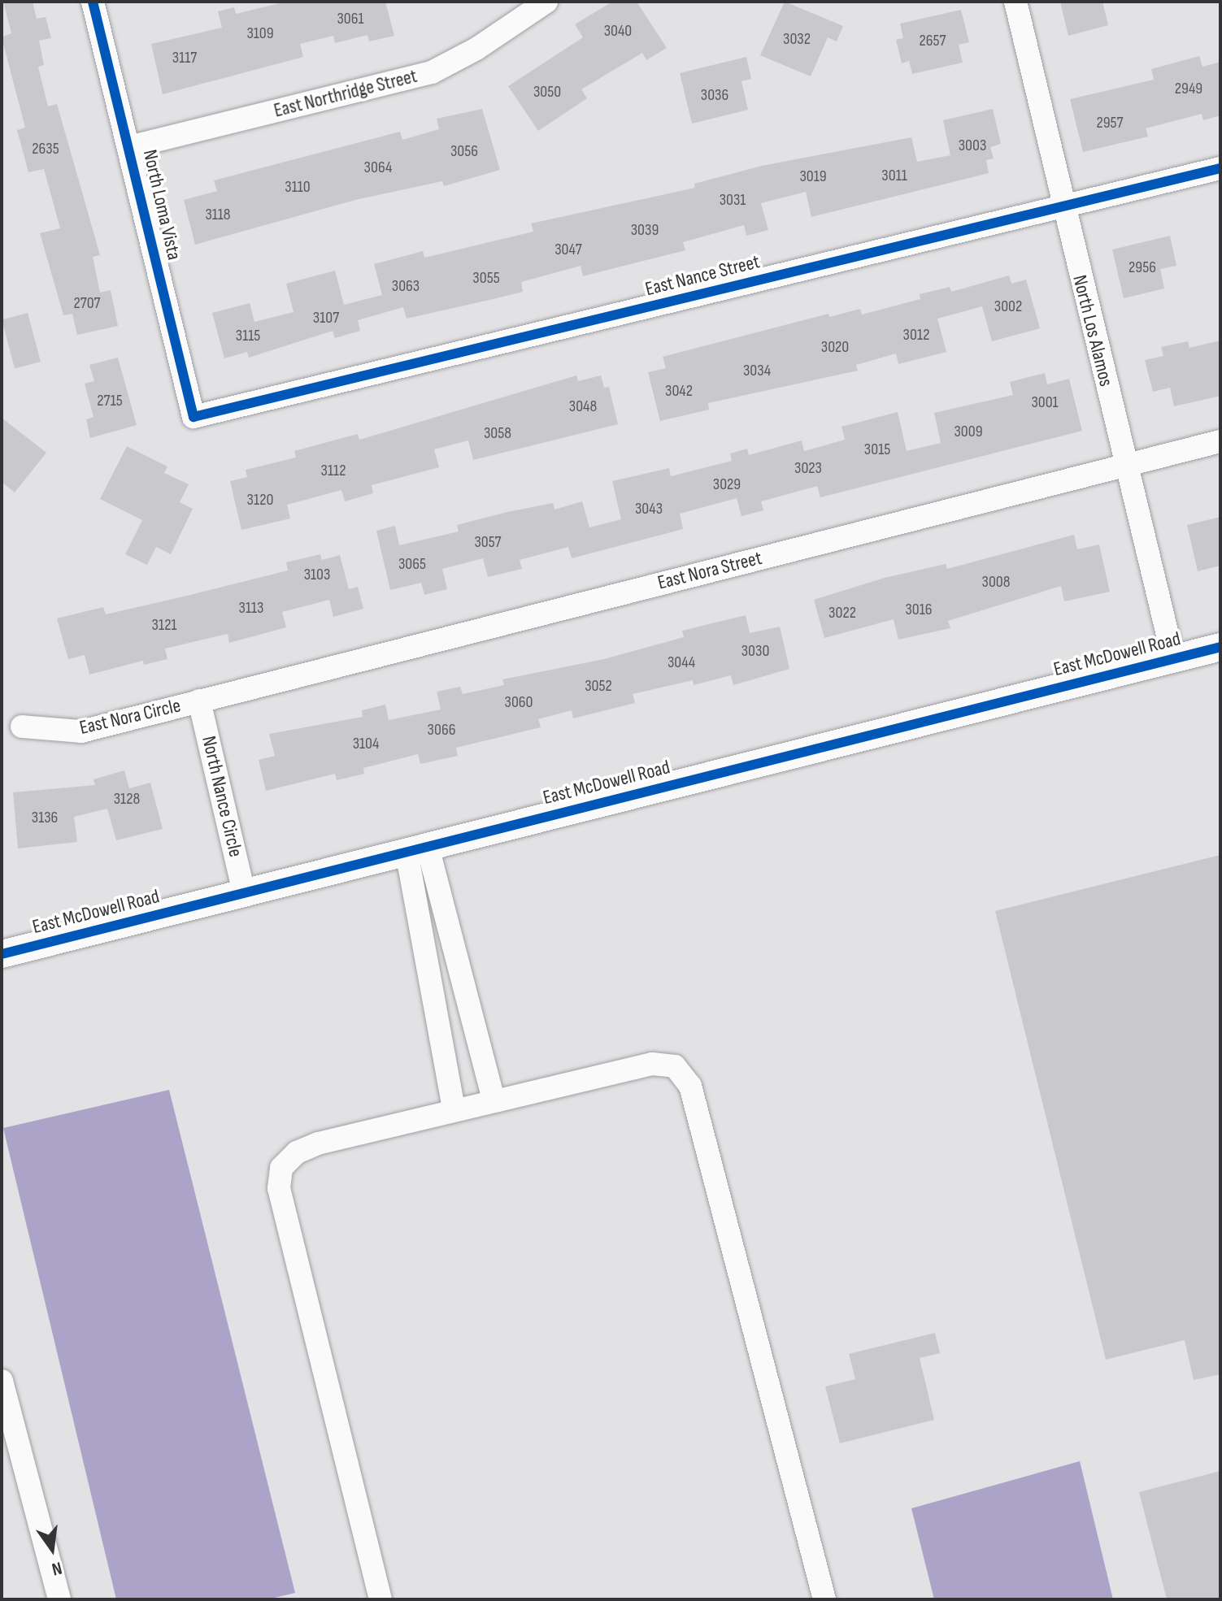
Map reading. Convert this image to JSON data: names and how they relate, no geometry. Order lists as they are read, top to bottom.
{
  "streets": {
    "main road": ["East McDowell Road"],
    "street": [
      "East Northridge Street",
      "North Loma Vista",
      "East Nance Street",
      "North Los Alamos",
      "East Nora Street",
      "East Nora Circle",
      "North Nance Circle"
    ]
  },
  "crossings": [
    ["East Northridge Street", "North Loma Vista"],
    ["North Loma Vista", "East Nance Street"],
    ["East Nance Street", "North Los Alamos"],
    ["North Los Alamos", "East Nora Street"],
    ["North Los Alamos", "East McDowell Road"],
    ["East Nora Street", "East Nora Circle"],
    ["East Nora Street", "North Nance Circle"],
    ["East McDowell Road", "North Nance Circle"],
    ["East Nora Circle", "North Nance Circle"]
  ],
  "house_numbers": [
    "3061",
    "3040",
    "3109",
    "3032",
    "2657",
    "3117",
    "2949",
    "3050",
    "3036",
    "2957",
    "3003",
    "2635",
    "3056",
    "3064",
    "3011",
    "3019",
    "3110",
    "3031",
    "3118",
    "3039",
    "3047",
    "2956",
    "3055",
    "3063",
    "2707",
    "3002",
    "3107",
    "3012",
    "3115",
    "3020",
    "3034",
    "3042",
    "2715",
    "3001",
    "3048",
    "3009",
    "3058",
    "3015",
    "3023",
    "3112",
    "3029",
    "3120",
    "3043",
    "3057",
    "3065",
    "3103",
    "3008",
    "3113",
    "3016",
    "3022",
    "3121",
    "3030",
    "3044",
    "3052",
    "3060",
    "3066",
    "3104",
    "3128",
    "3136"
  ],
  "north": "bottom"
}
